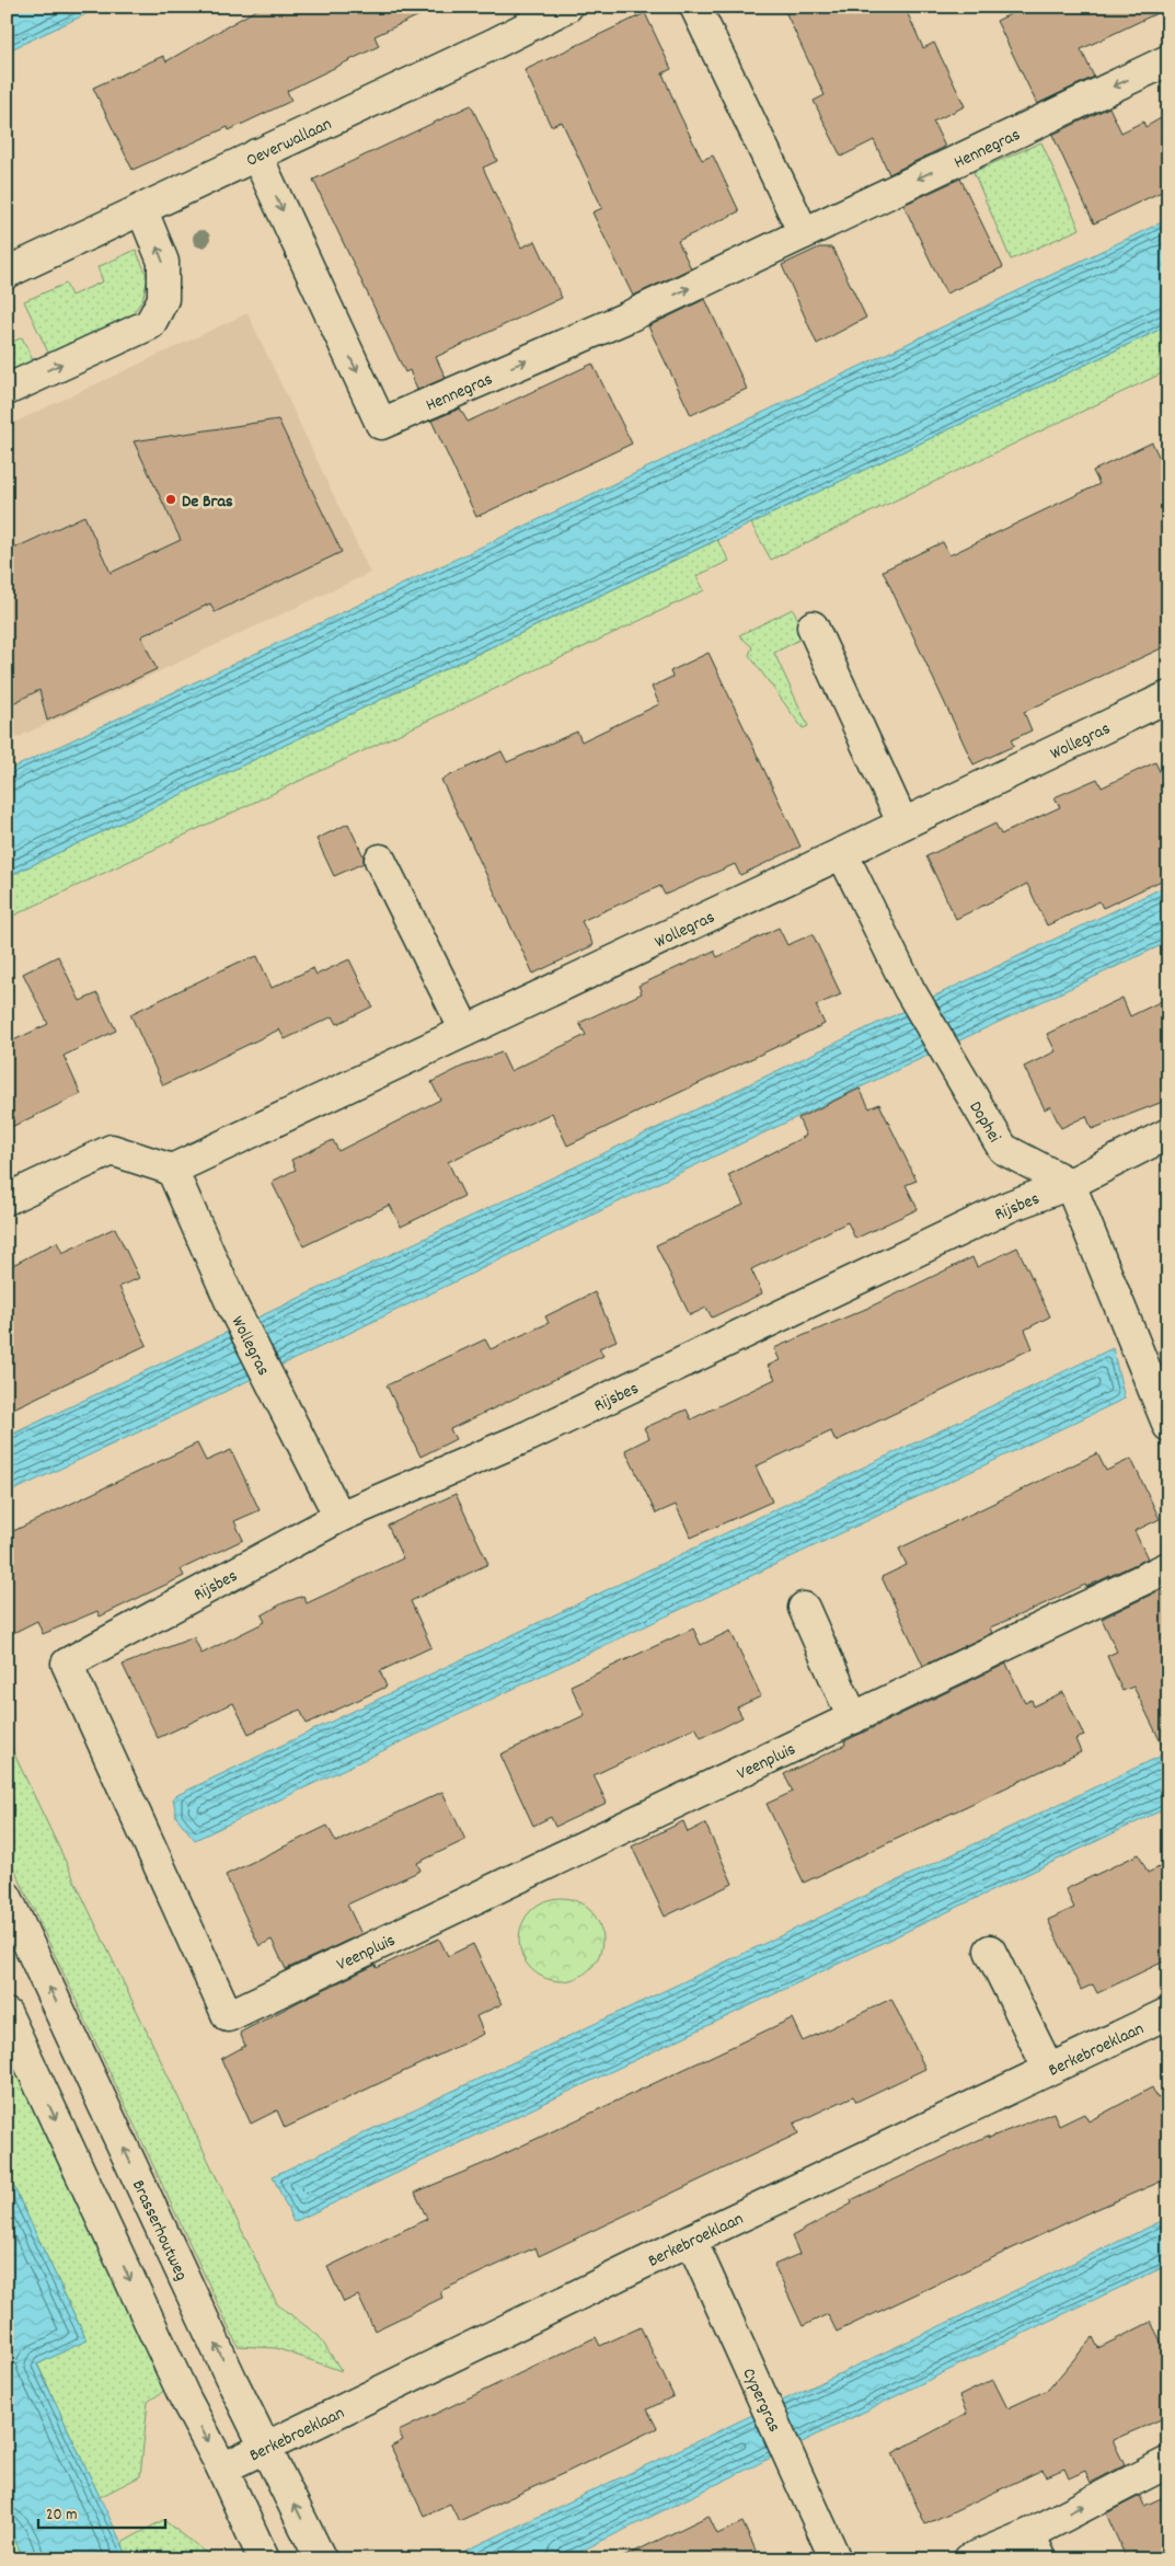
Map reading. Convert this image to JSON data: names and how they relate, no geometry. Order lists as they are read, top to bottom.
{
  "streets": {
    "street": [
      "Oeverwallaan",
      "Hennegras",
      "Wollegras",
      "Dophei",
      "Rijsbes",
      "Veenpluis",
      "Berkebroeklaan",
      "Brasserhoutweg",
      "Cypergras"
    ]
  },
  "crossings": [
    ["Oeverwallaan", "Hennegras"],
    ["Wollegras", "Dophei"],
    ["Wollegras", "Rijsbes"],
    ["Dophei", "Rijsbes"],
    ["Rijsbes", "Veenpluis"],
    ["Berkebroeklaan", "Brasserhoutweg"],
    ["Berkebroeklaan", "Cypergras"]
  ],
  "places": ["De Bras"],
  "scale_bar": "20 m"
}
